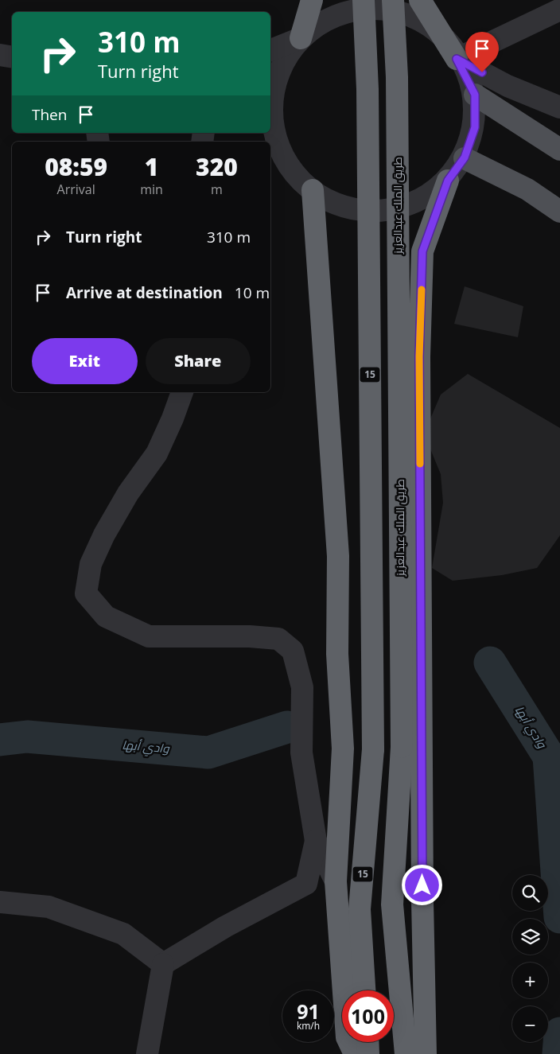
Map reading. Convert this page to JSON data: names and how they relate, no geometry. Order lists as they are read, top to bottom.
{
  "streets": {
    "highway": ["طريق الملك عبدالعزيز", "15"]
  },
  "water": ["وادي أبها"],
  "page": {
    "turn": ["310 m", "Turn right"],
    "then": "Then",
    "eta": [
      "08:59",
      "Arrival",
      "1",
      "min",
      "320",
      "m"
    ],
    "list": [
      {
        "name": "Turn right",
        "value": "310 m"
      },
      {
        "name": "Arrive at destination",
        "value": "10 m"
      }
    ],
    "buttons": ["Exit", "Share"],
    "map_buttons": ["+", "−"],
    "speed": "91 km/h",
    "limit": "100"
  }
}
